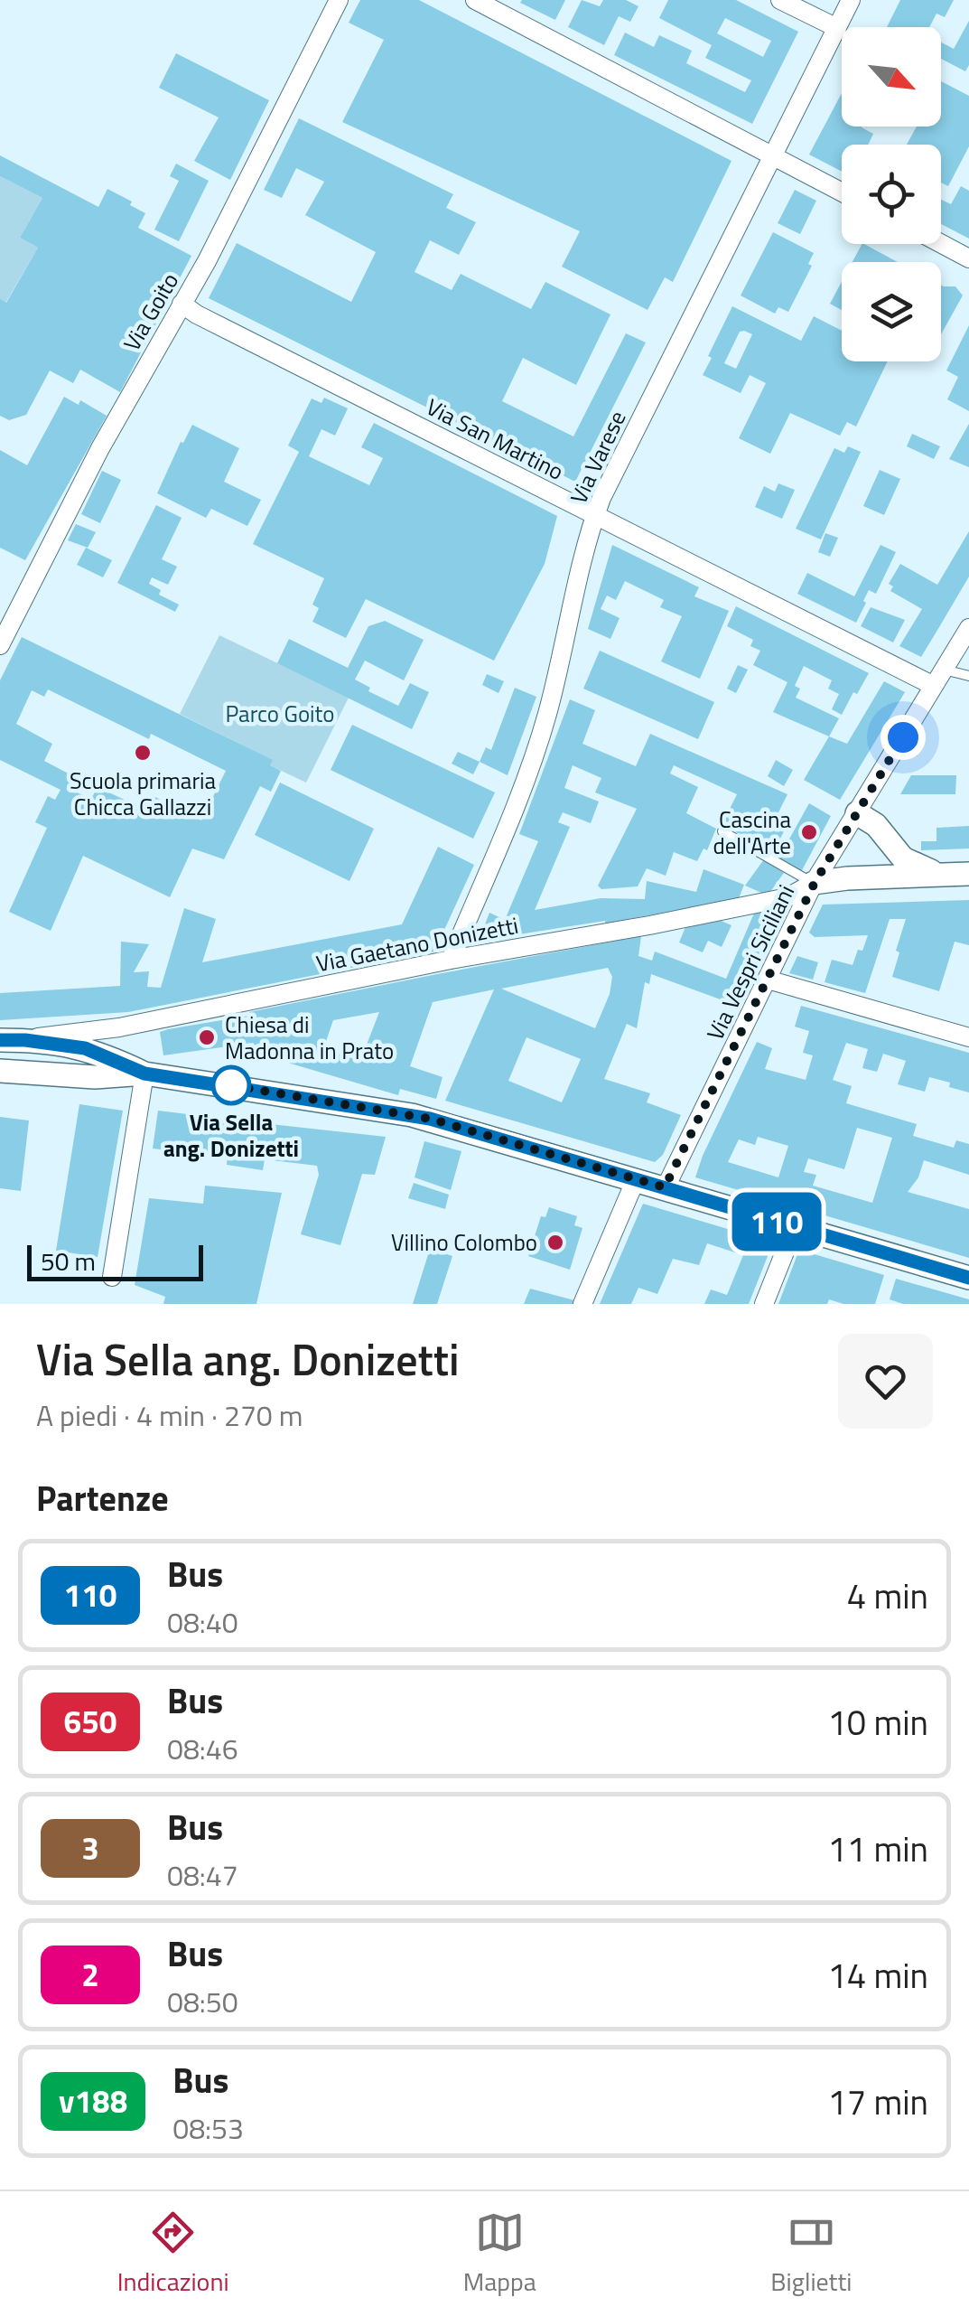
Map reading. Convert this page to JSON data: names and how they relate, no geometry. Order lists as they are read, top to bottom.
{
  "streets": {
    "street": [
      "Via Goito",
      "Via San Martino",
      "Via Varese",
      "Via Gaetano Donizetti",
      "Via Vespri Siciliani"
    ]
  },
  "crossings": [
    ["Via Goito", "Via San Martino"],
    ["Via San Martino", "Via Varese"],
    ["Via San Martino", "Via Vespri Siciliani"],
    ["Via Varese", "Via Gaetano Donizetti"],
    ["Via Gaetano Donizetti", "Via Vespri Siciliani"]
  ],
  "parks": ["Parco Goito"],
  "places": [
    "Scuola primaria Chicca Gallazzi",
    "Cascina dell'Arte",
    "Chiesa di Madonna in Prato",
    "Via Sella ang. Donizetti",
    "Villino Colombo"
  ],
  "lines": ["bus line 110"],
  "scale_bar": "50 m",
  "north": "bottom right",
  "page": {
    "on_map": "110",
    "scale": "50 m",
    "heading": [
      ["Via Sella ang. Donizetti", "A piedi · 4 min · 270 m"],
      "Partenze"
    ],
    "list": [
      {
        "mark": "110",
        "name": "Bus",
        "note": "08:40",
        "value": "4 min"
      },
      {
        "mark": "650",
        "name": "Bus",
        "note": "08:46",
        "value": "10 min"
      },
      {
        "mark": "3",
        "name": "Bus",
        "note": "08:47",
        "value": "11 min"
      },
      {
        "mark": "2",
        "name": "Bus",
        "note": "08:50",
        "value": "14 min"
      },
      {
        "mark": "v188",
        "name": "Bus",
        "note": "08:53",
        "value": "17 min"
      }
    ],
    "tabs": ["Indicazioni", "Mappa", "Biglietti"]
  }
}
